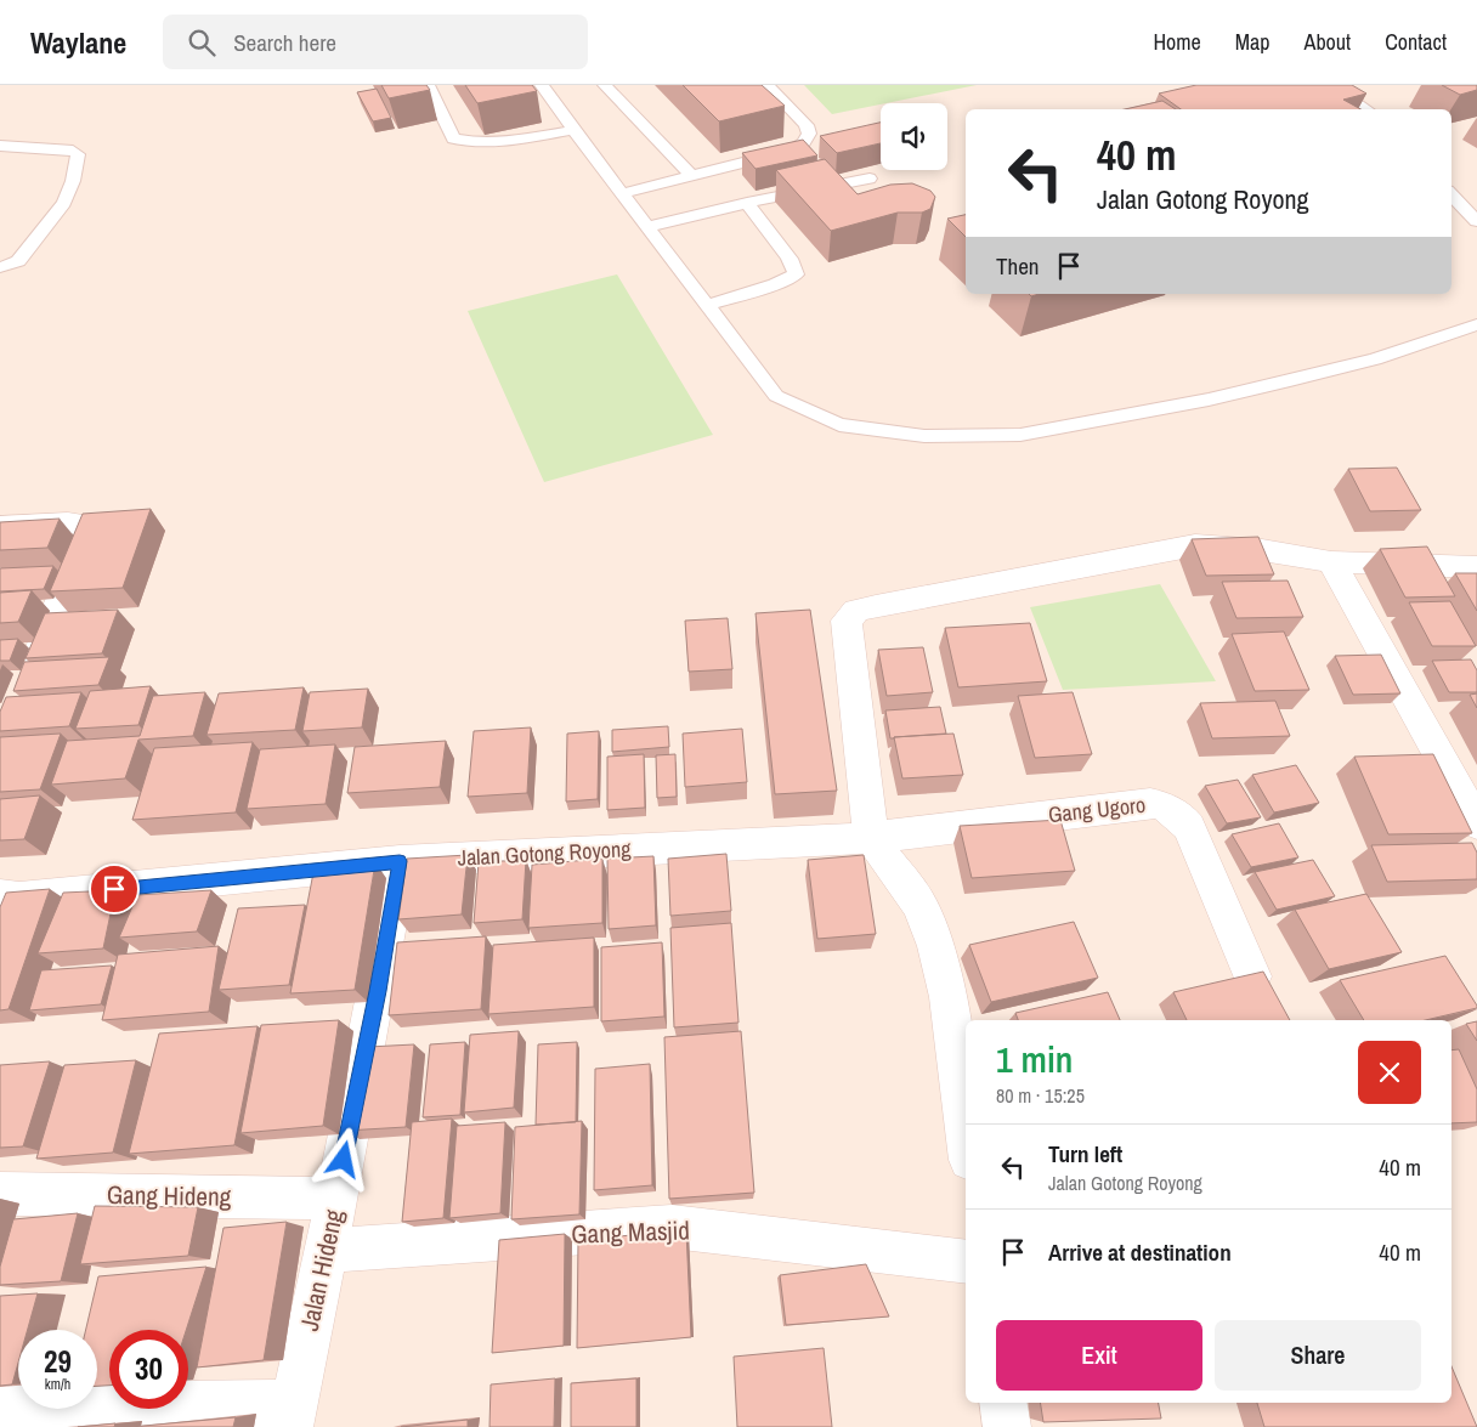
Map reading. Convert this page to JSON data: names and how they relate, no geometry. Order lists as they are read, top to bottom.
{
  "streets": {
    "street": [
      "Gang Ugoro",
      "Jalan Gotong Royong",
      "Gang Hideng",
      "Gang Masjid",
      "Jalan Hideng"
    ]
  },
  "crossings": [
    ["Gang Ugoro", "Jalan Gotong Royong"],
    ["Jalan Gotong Royong", "Jalan Hideng"],
    ["Gang Hideng", "Jalan Hideng"],
    ["Gang Masjid", "Jalan Hideng"]
  ],
  "page": {
    "header": "Waylane",
    "search": "Search here",
    "nav": [
      "Home",
      "Map",
      "About",
      "Contact"
    ],
    "turn": ["40 m", "Jalan Gotong Royong"],
    "then": "Then",
    "heading": ["1 min", "80 m · 15:25"],
    "list": [
      {
        "name": "Turn left",
        "note": "Jalan Gotong Royong",
        "value": "40 m"
      },
      {
        "name": "Arrive at destination",
        "value": "40 m"
      }
    ],
    "buttons": ["Exit", "Share"],
    "speed": "29 km/h",
    "limit": "30"
  }
}
